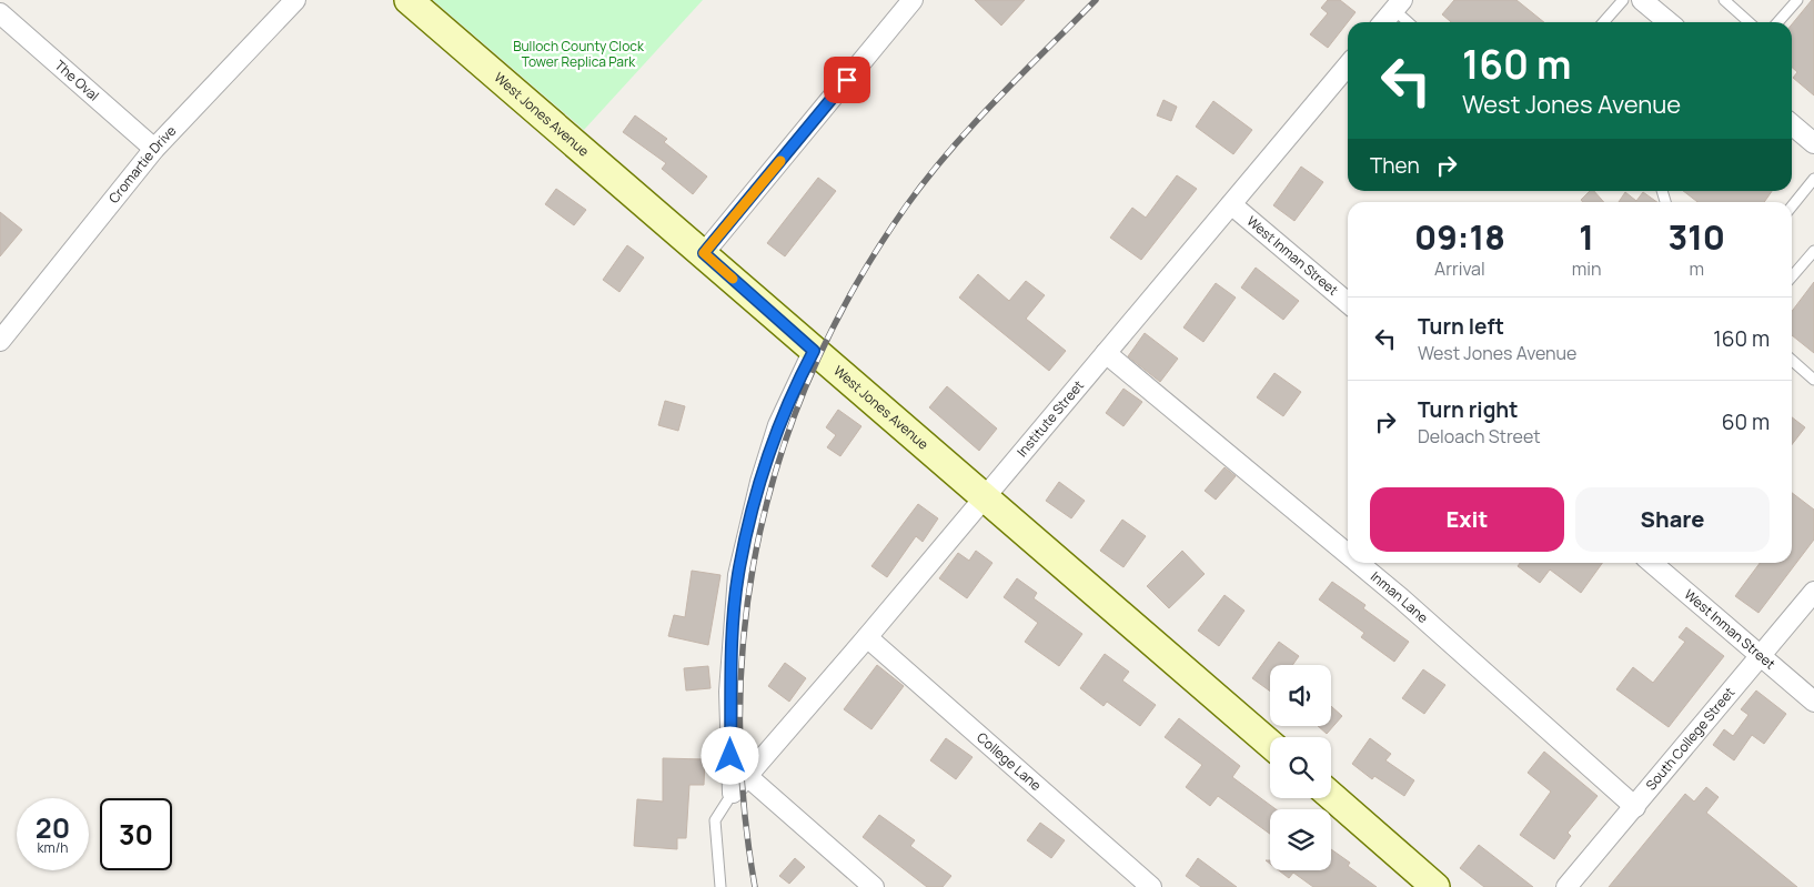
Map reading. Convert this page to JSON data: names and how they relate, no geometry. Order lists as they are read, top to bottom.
{
  "streets": {
    "street": [
      "The Oval",
      "West Jones Avenue",
      "Cromartie Drive",
      "West Inman Street",
      "Institute Street",
      "Inman Lane",
      "South College Street",
      "College Lane"
    ]
  },
  "crossings": [
    ["The Oval", "Cromartie Drive"],
    ["West Jones Avenue", "Institute Street"],
    ["West Inman Street", "Institute Street"],
    ["West Inman Street", "South College Street"],
    ["Institute Street", "Inman Lane"],
    ["Institute Street", "College Lane"],
    ["Inman Lane", "South College Street"]
  ],
  "parks": ["Bulloch County Clock Tower Replica Park"],
  "page": {
    "turn": ["160 m", "West Jones Avenue"],
    "then": "Then",
    "eta": [
      "09:18",
      "Arrival",
      "1",
      "min",
      "310",
      "m"
    ],
    "list": [
      {
        "name": "Turn left",
        "note": "West Jones Avenue",
        "value": "160 m"
      },
      {
        "name": "Turn right",
        "note": "Deloach Street",
        "value": "60 m"
      }
    ],
    "buttons": ["Exit", "Share"],
    "speed": "20 km/h",
    "limit": "30"
  }
}
